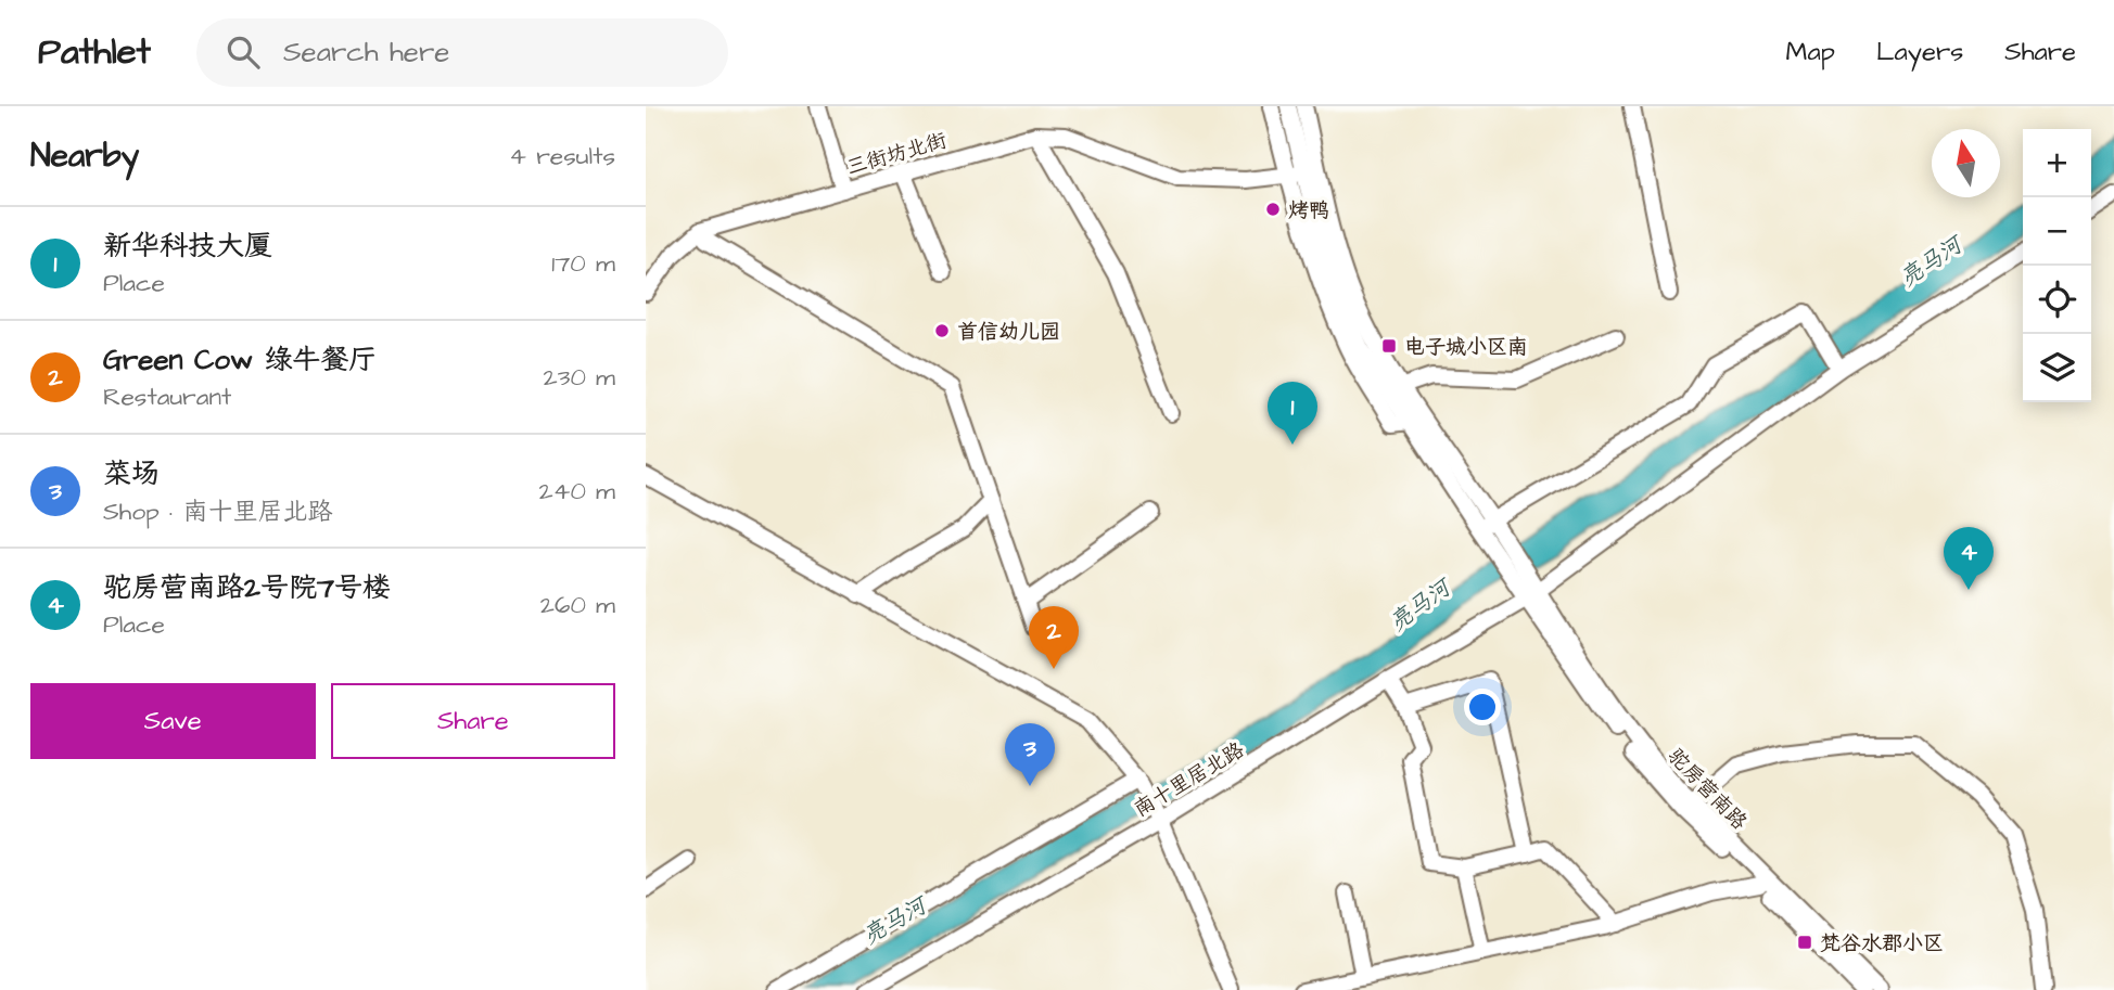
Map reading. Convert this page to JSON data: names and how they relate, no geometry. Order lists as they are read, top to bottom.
{
  "streets": {
    "street": ["三街坊北街", "南十里居北路", "驼房营南路"]
  },
  "crossings": [
    ["南十里居北路", "驼房营南路"]
  ],
  "water": ["亮马河"],
  "places": {
    "other": ["烤鸭", "首信幼儿园"],
    "transit": ["电子城小区南", "梵谷水郡小区"]
  },
  "north": "top",
  "page": {
    "header": "Pathlet",
    "search": "Search here",
    "nav": ["Map", "Layers", "Share"],
    "heading": ["Nearby", "4 results"],
    "map_buttons": ["+", "−"],
    "list": [
      {
        "mark": "1",
        "name": "新华科技大厦",
        "note": "Place",
        "value": "170 m"
      },
      {
        "mark": "2",
        "name": "Green Cow 绿牛餐厅",
        "note": "Restaurant",
        "value": "230 m"
      },
      {
        "mark": "3",
        "name": "菜场",
        "note": "Shop · 南十里居北路",
        "value": "240 m"
      },
      {
        "mark": "4",
        "name": "驼房营南路2号院7号楼",
        "note": "Place",
        "value": "260 m"
      }
    ],
    "pins": [
      "1",
      "4",
      "2",
      "3"
    ],
    "buttons": ["Save", "Share"]
  }
}
